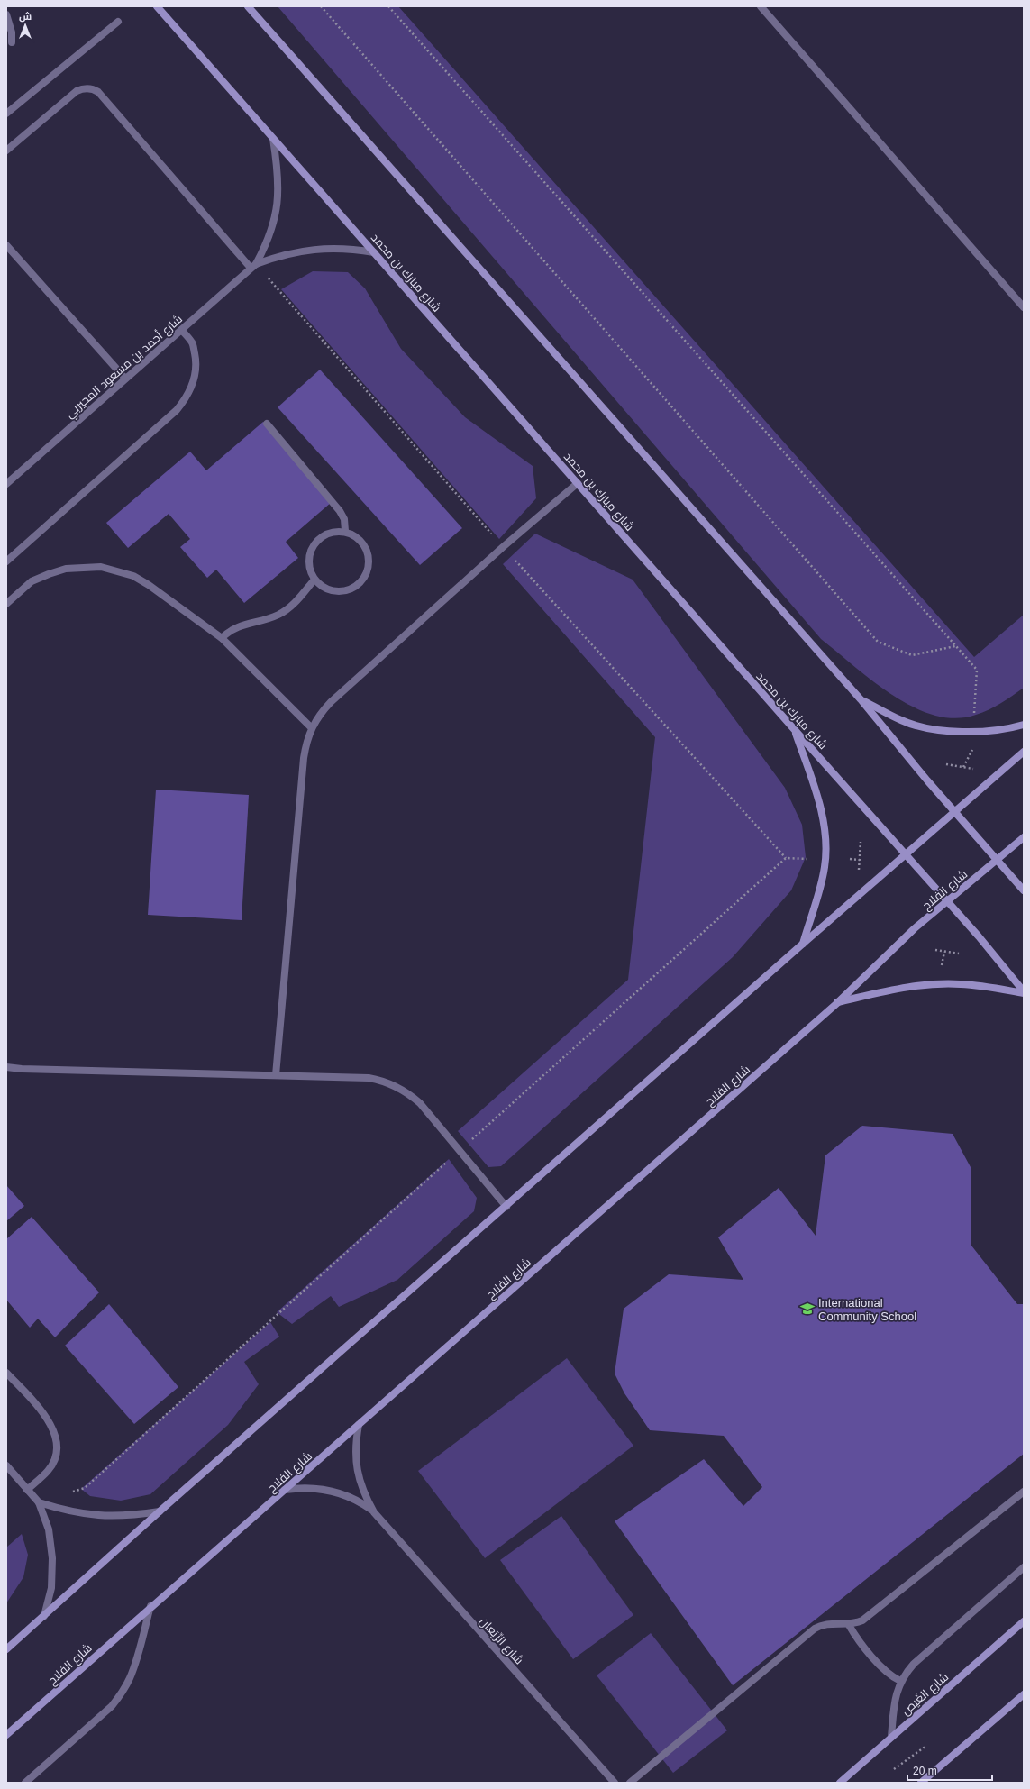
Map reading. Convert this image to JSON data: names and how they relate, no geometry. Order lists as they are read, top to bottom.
{
  "streets": {
    "main road": ["شارع مبارك بن محمد", "شارع الفلاح", "شارع الغَيص"],
    "street": ["شارع أحمد بن مسعود المحيربي", "شارع الرِّيَعان"]
  },
  "crossings": [
    ["شارع مبارك بن محمد", "شارع أحمد بن مسعود المحيربي"],
    ["شارع مبارك بن محمد", "شارع الفلاح"],
    ["شارع الفلاح", "شارع الرِّيَعان"]
  ],
  "places": {
    "school or university": ["International Community School"]
  },
  "scale_bar": "20 m",
  "north": "top"
}
